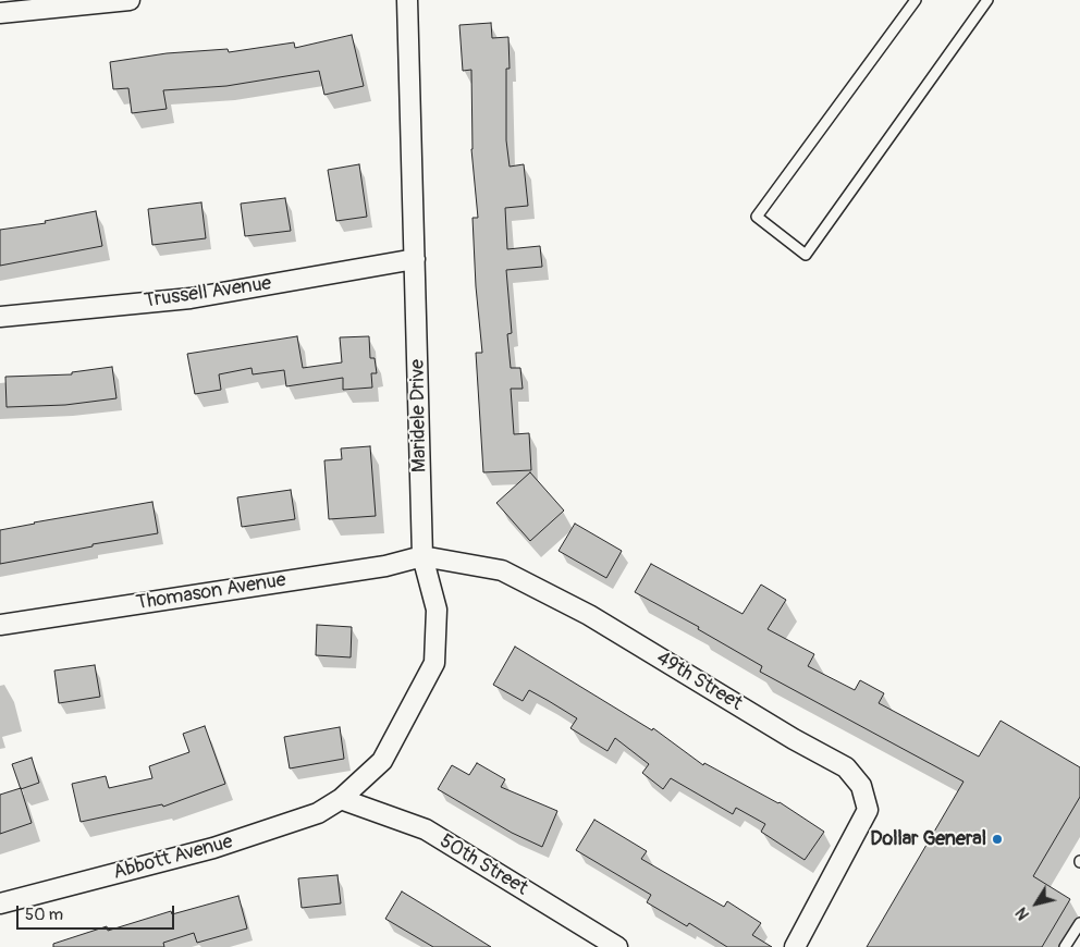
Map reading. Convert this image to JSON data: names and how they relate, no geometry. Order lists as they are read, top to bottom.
{
  "streets": {
    "street": [
      "Trussell Avenue",
      "Maridele Drive",
      "Thomason Avenue",
      "49th Street",
      "Abbott Avenue",
      "50th Street"
    ]
  },
  "crossings": [
    ["Trussell Avenue", "Maridele Drive"],
    ["Maridele Drive", "Thomason Avenue"],
    ["Maridele Drive", "49th Street"],
    ["Maridele Drive", "Abbott Avenue"],
    ["Maridele Drive", "50th Street"],
    ["Thomason Avenue", "49th Street"],
    ["Abbott Avenue", "50th Street"]
  ],
  "places": ["Dollar General"],
  "scale_bar": "50 m",
  "north": "bottom left"
}
